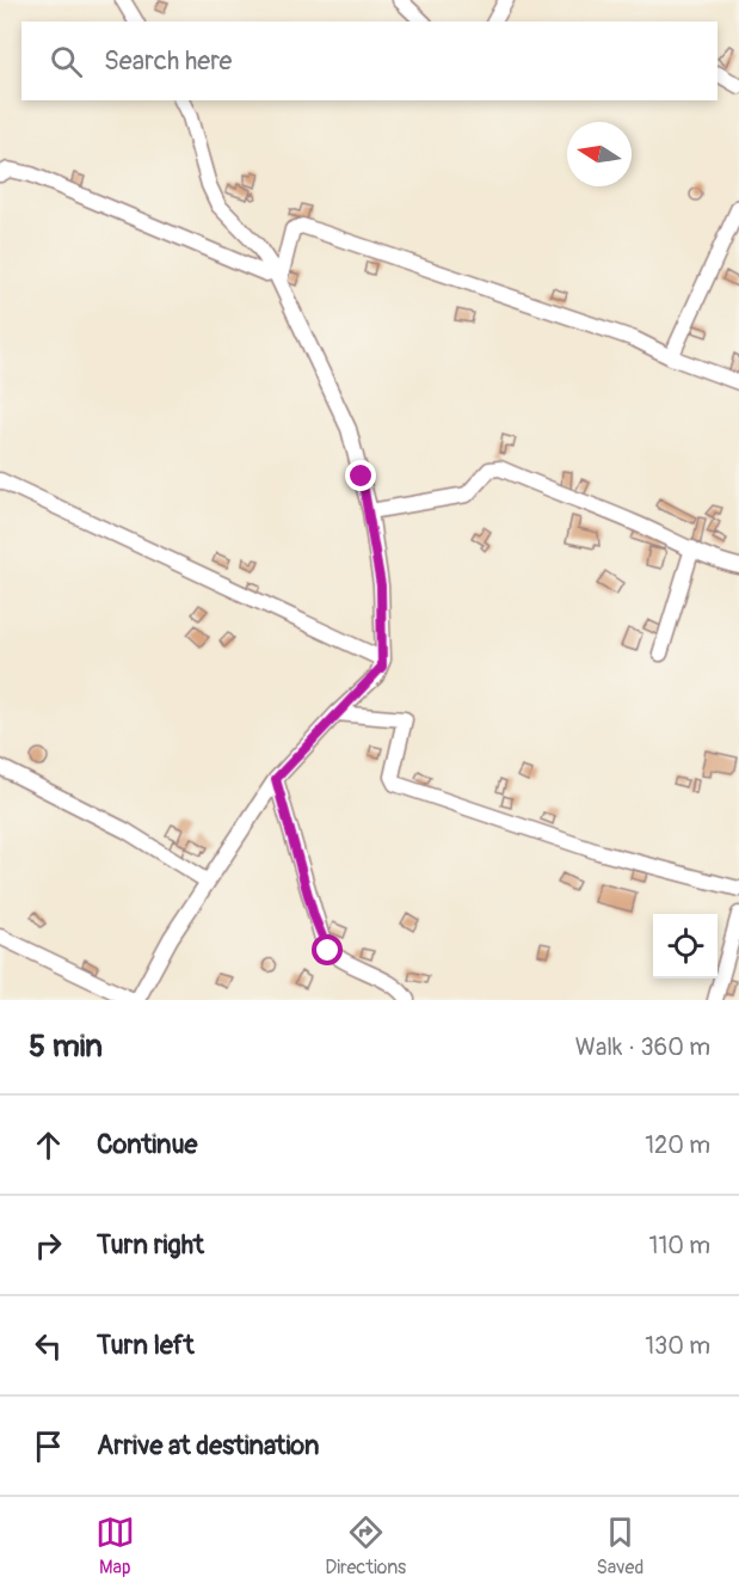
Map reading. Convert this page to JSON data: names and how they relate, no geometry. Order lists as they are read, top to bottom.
{
  "north": "left",
  "page": {
    "search": "Search here",
    "heading": ["5 min", "Walk · 360 m"],
    "list": [
      ["Continue", "120 m"],
      ["Turn right", "110 m"],
      ["Turn left", "130 m"],
      "Arrive at destination"
    ],
    "nav": ["Map", "Directions", "Saved"]
  }
}
